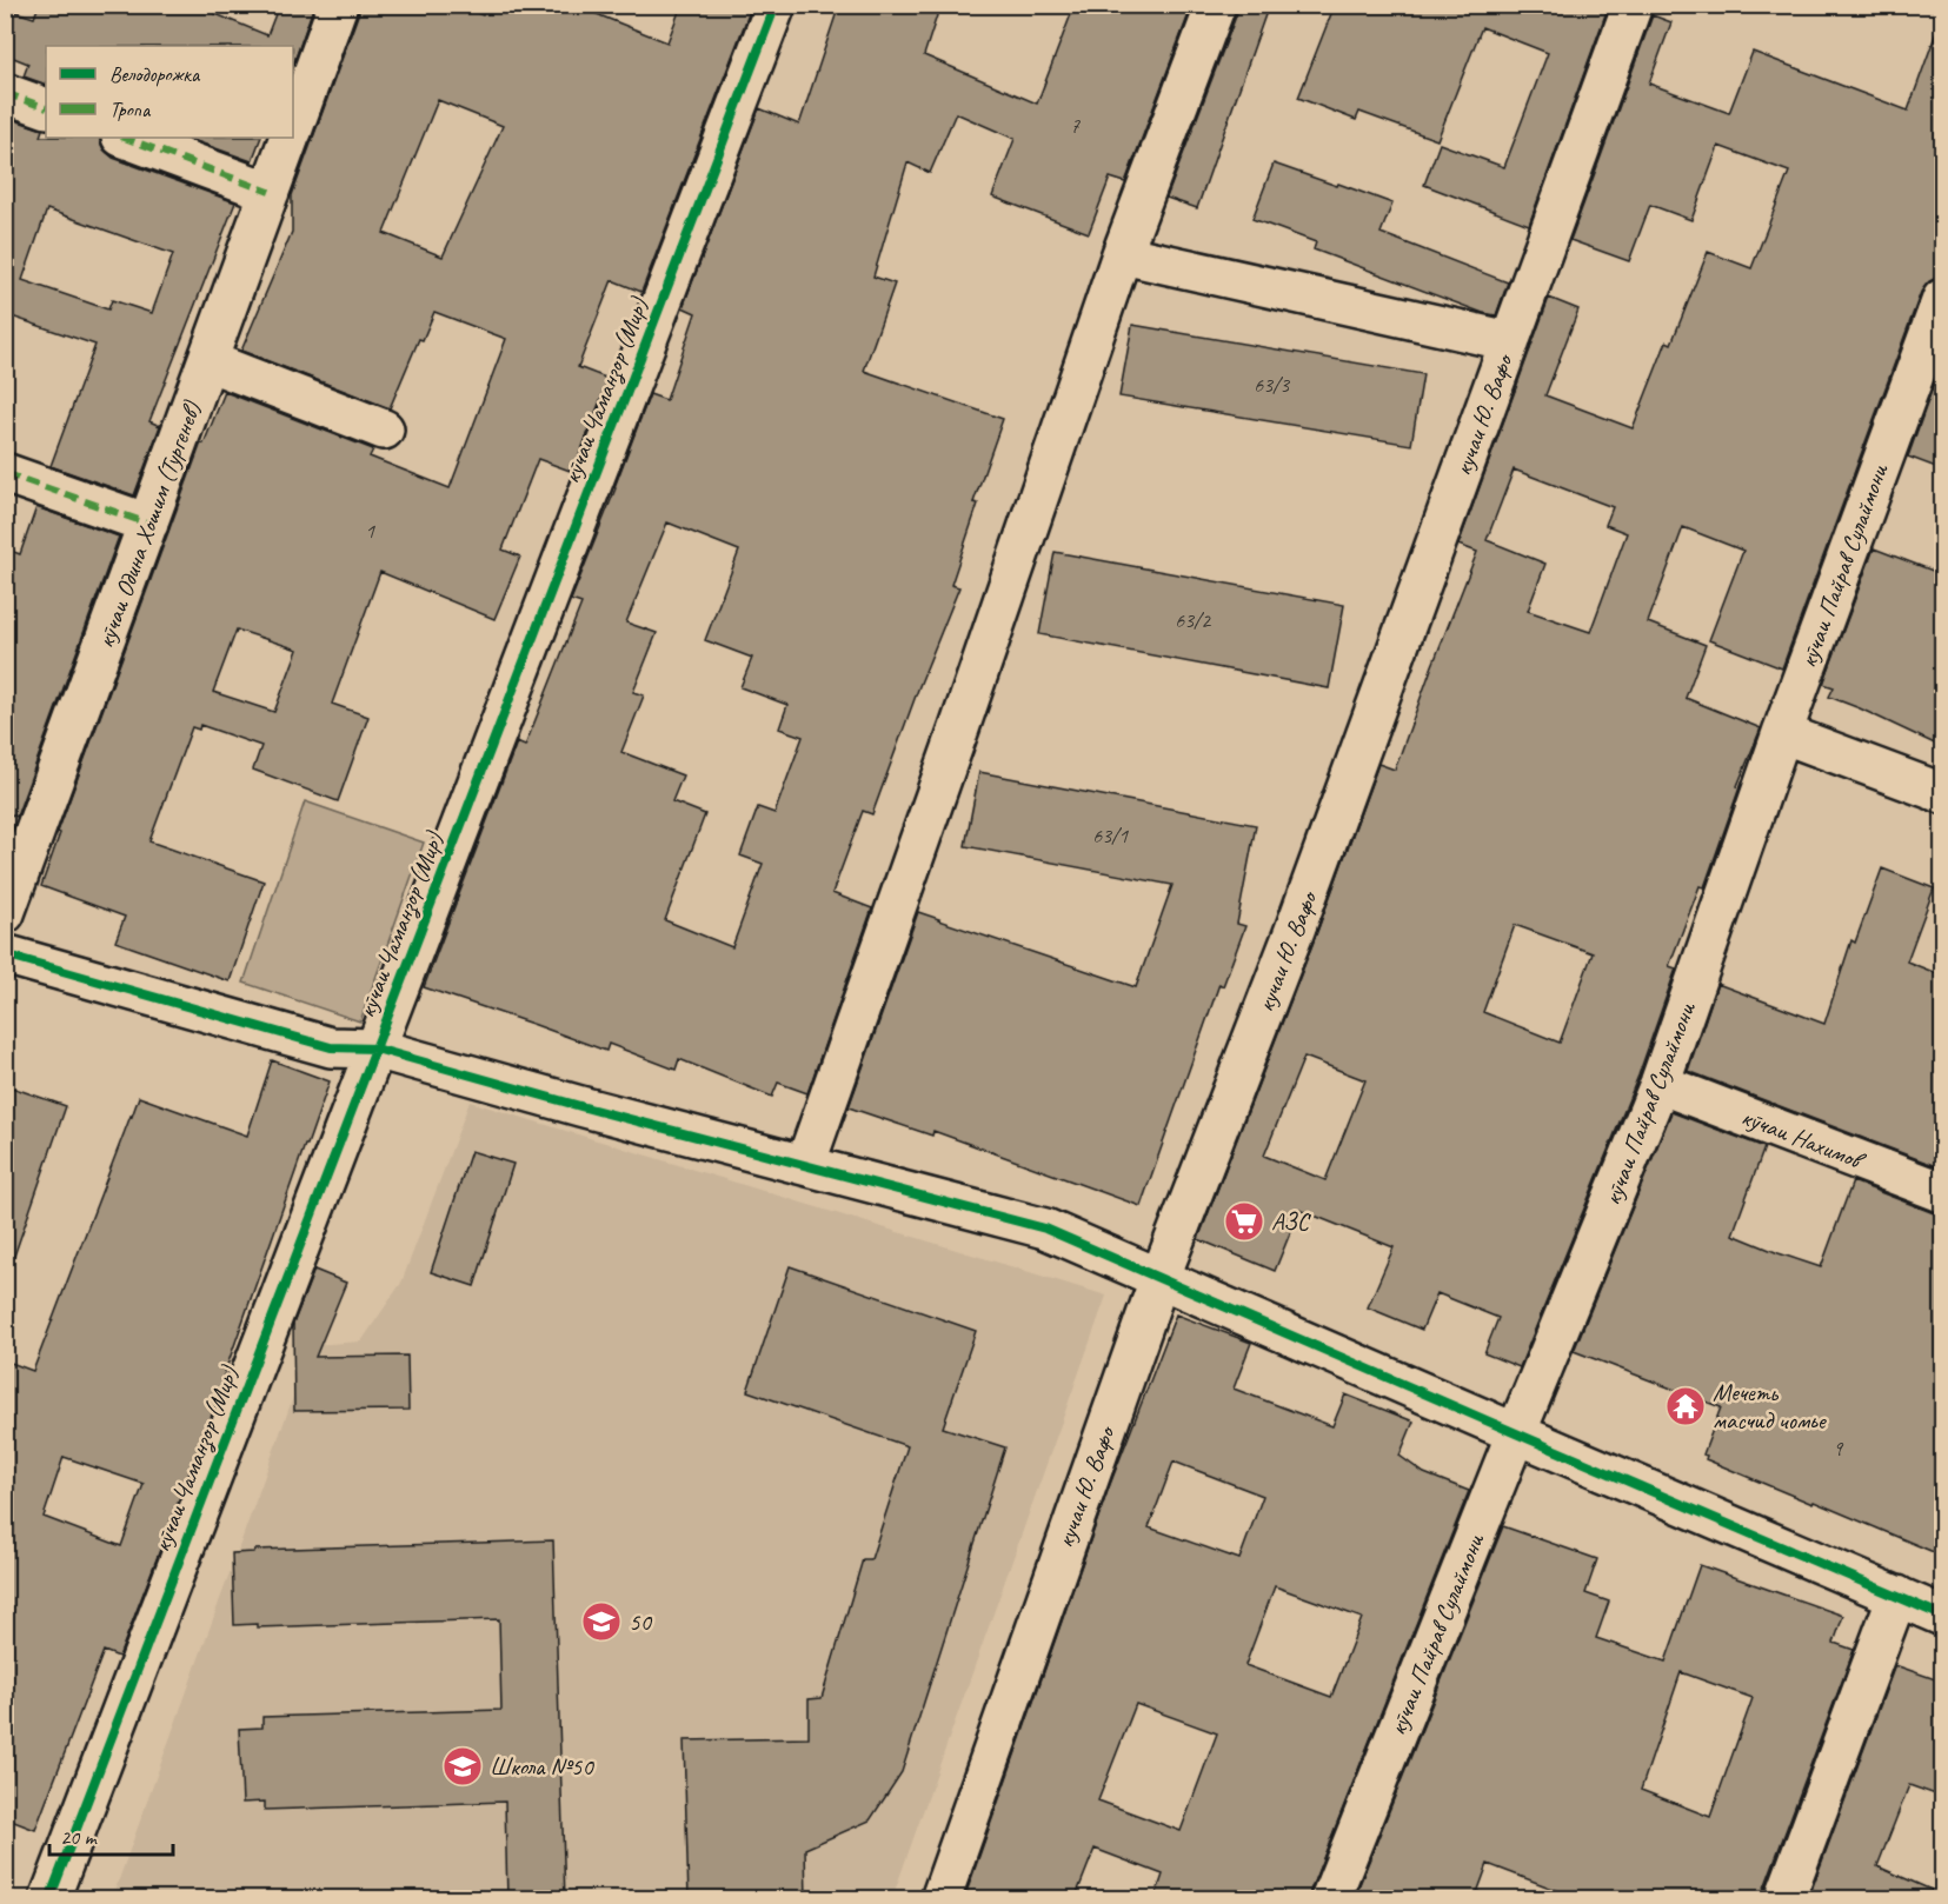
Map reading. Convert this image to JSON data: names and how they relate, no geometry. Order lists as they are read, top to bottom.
{
  "streets": {
    "street": [
      "кӯчаи Чаманзор (Мир)",
      "кучаи Ю. Вафо",
      "кӯчаи Одина Хошим (Тургенев)",
      "кӯчаи Пайрав Сулаймони",
      "кӯчаи Нахимов"
    ]
  },
  "crossings": [
    ["кӯчаи Пайрав Сулаймони", "кӯчаи Нахимов"]
  ],
  "places": {
    "supermarket": ["АЗС"],
    "temple": ["Мечеть масчид чомье"],
    "school or university": ["50", "Школа №50"]
  },
  "house_numbers": [
    "7",
    "63/3",
    "1",
    "63/2",
    "63/1",
    "9"
  ],
  "legend": ["Велодорожка", "Тропа"],
  "scale_bar": "20 m"
}
